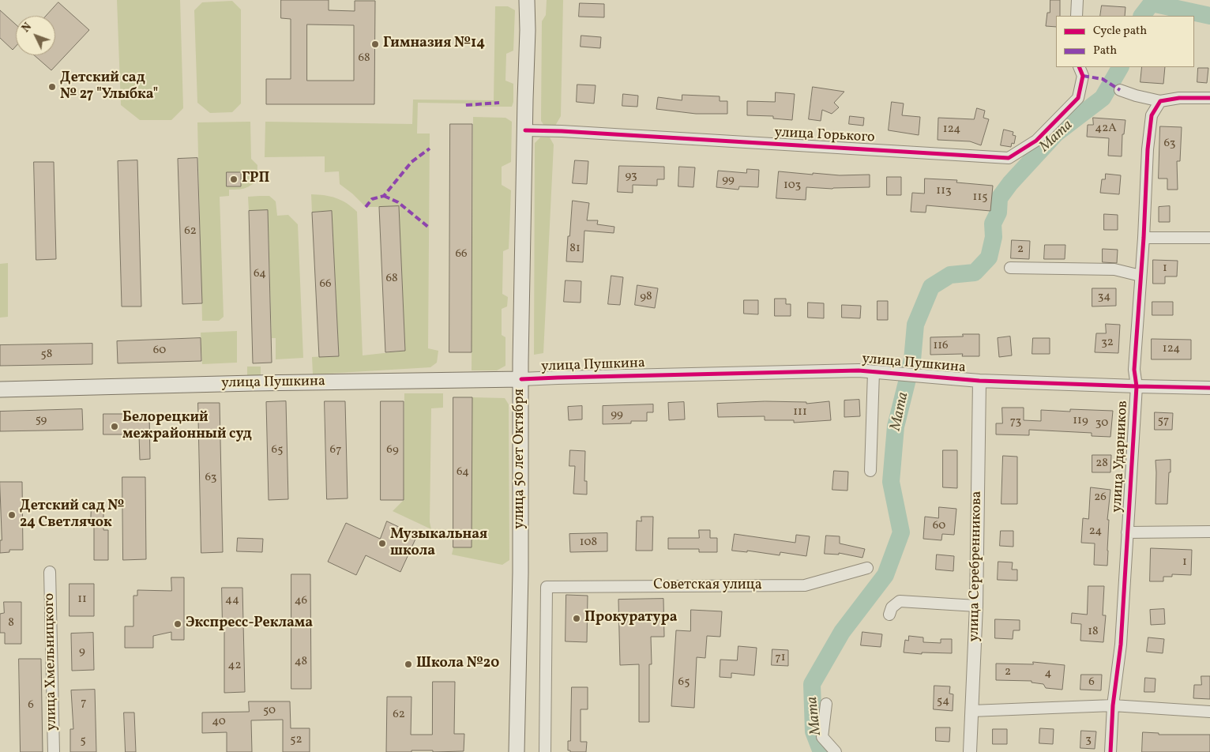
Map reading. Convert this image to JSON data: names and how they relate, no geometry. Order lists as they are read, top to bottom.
{
  "streets": {
    "main road": ["улица Пушкина", "улица 50 лет Октября"],
    "street": [
      "улица Горького",
      "улица Ударников",
      "улица Серебренникова",
      "Советская улица",
      "улица Хмельницкого"
    ]
  },
  "crossings": [
    ["улица Горького", "улица 50 лет Октября"],
    ["улица Пушкина", "улица Ударников"],
    ["улица Пушкина", "улица 50 лет Октября"],
    ["улица Пушкина", "улица Серебренникова"]
  ],
  "water": ["Мата"],
  "places": [
    "Гимназия №14",
    "Детский сад № 27 \"Улыбка\"",
    "ГРП",
    "Белорецкий межрайонный суд",
    "Детский сад № 24 Светлячок",
    "Музыкальная школа",
    "Прокуратура",
    "Экспресс-Реклама",
    "Школа №20"
  ],
  "house_numbers": [
    "68",
    "42А",
    "124",
    "63",
    "93",
    "99",
    "103",
    "113",
    "115",
    "62",
    "81",
    "2",
    "66",
    "1",
    "64",
    "68",
    "66",
    "98",
    "34",
    "32",
    "116",
    "124",
    "60",
    "58",
    "111",
    "99",
    "59",
    "119",
    "57",
    "73",
    "30",
    "65",
    "67",
    "69",
    "28",
    "64",
    "63",
    "26",
    "60",
    "24",
    "108",
    "1",
    "11",
    "44",
    "46",
    "8",
    "18",
    "9",
    "71",
    "48",
    "42",
    "2",
    "4",
    "65",
    "6",
    "54",
    "7",
    "6",
    "50",
    "62",
    "40",
    "52",
    "3",
    "5"
  ],
  "legend": ["Cycle path", "Path"],
  "north": "top left"
}
